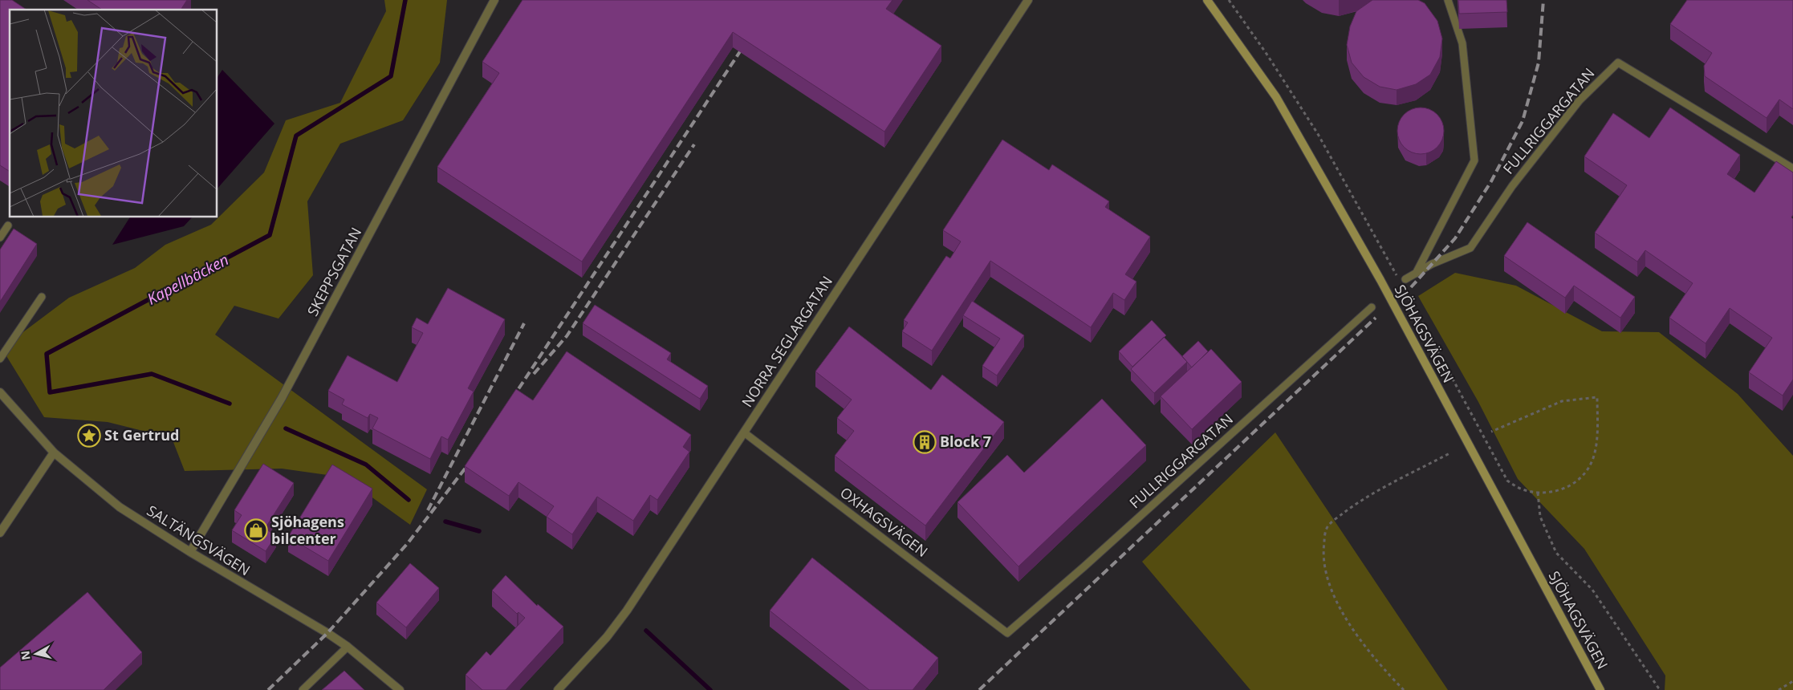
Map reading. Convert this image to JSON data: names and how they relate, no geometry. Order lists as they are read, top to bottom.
{
  "streets": {
    "main road": ["SJÖHAGSVÄGEN"],
    "street": ["SKEPPSGATAN", "NORRA SEGLARGATAN", "SALTÄNGSVÄGEN"],
    "lane": ["FULLRIGGARGATAN", "OXHAGSVÄGEN"]
  },
  "crossings": [
    ["FULLRIGGARGATAN", "OXHAGSVÄGEN"],
    ["SKEPPSGATAN", "SALTÄNGSVÄGEN"],
    ["NORRA SEGLARGATAN", "OXHAGSVÄGEN"]
  ],
  "water": ["Kapellbäcken"],
  "places": {
    "place": ["St Gertrud"],
    "building": ["Block 7"],
    "shop": ["Sjöhagens bilcenter"]
  },
  "north": "left"
}
